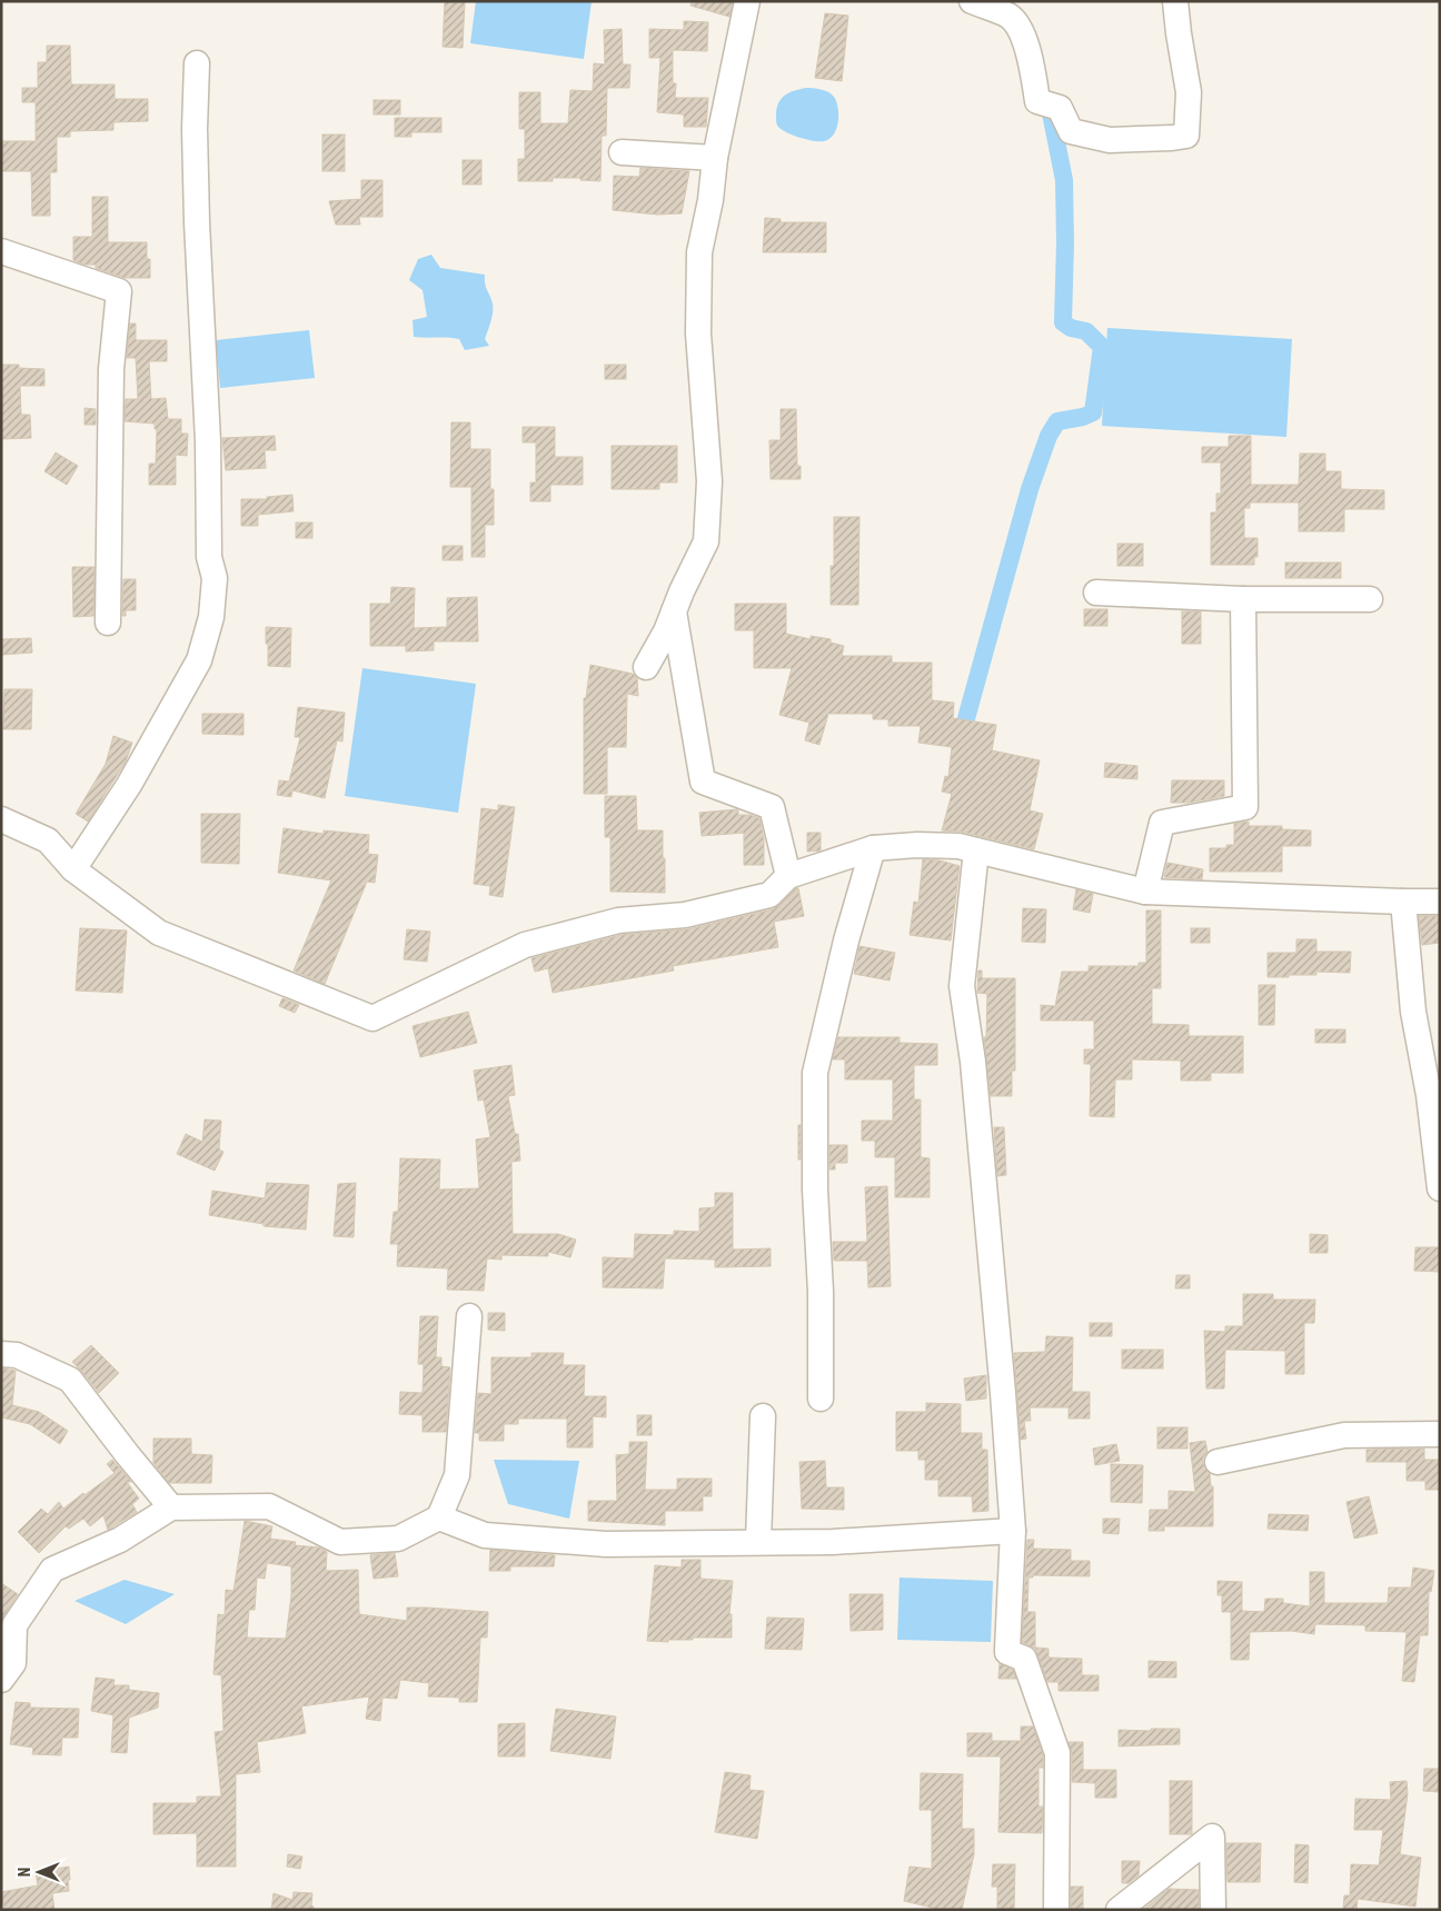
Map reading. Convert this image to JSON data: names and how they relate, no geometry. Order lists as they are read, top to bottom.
{
  "north": "left"
}
